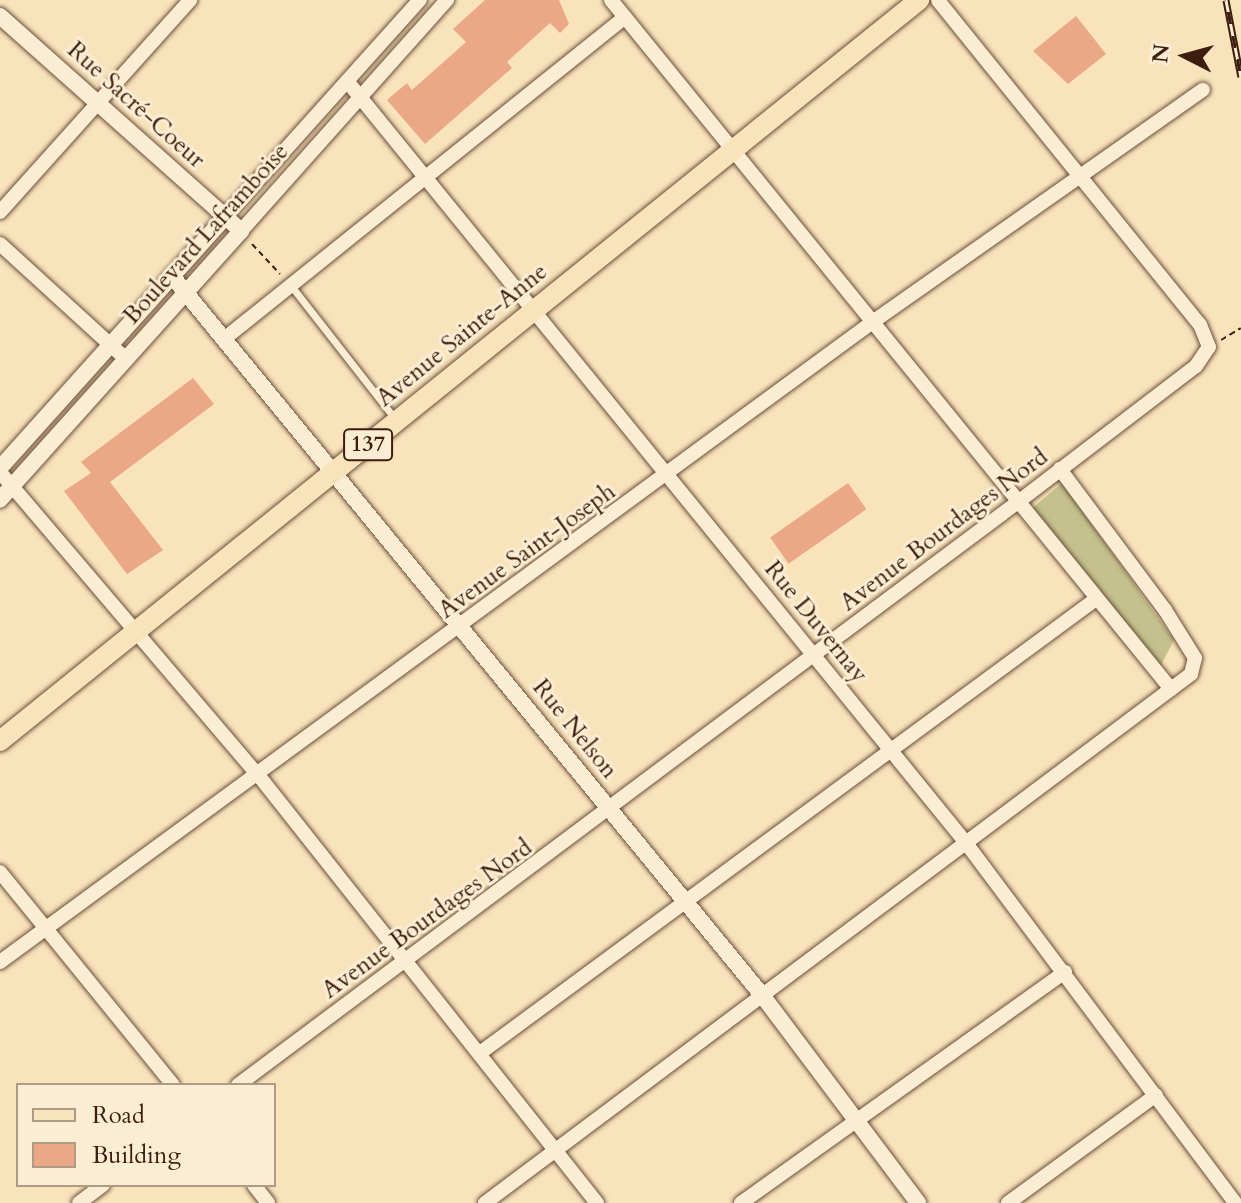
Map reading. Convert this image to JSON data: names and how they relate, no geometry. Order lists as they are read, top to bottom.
{
  "streets": {
    "main road": ["Avenue Sainte-Anne", "137"],
    "street": [
      "Rue Sacré-Coeur",
      "Boulevard Laframboise",
      "Avenue Bourdages Nord",
      "Avenue Saint-Joseph",
      "Rue Duvernay",
      "Rue Nelson"
    ]
  },
  "crossings": [
    ["Rue Sacré-Coeur", "Boulevard Laframboise"],
    ["Boulevard Laframboise", "Rue Duvernay"],
    ["Boulevard Laframboise", "Rue Nelson"],
    ["Avenue Sainte-Anne", "Rue Duvernay"],
    ["Avenue Sainte-Anne", "Rue Nelson"],
    ["Avenue Bourdages Nord", "Rue Duvernay"],
    ["Avenue Bourdages Nord", "Rue Nelson"],
    ["Avenue Saint-Joseph", "Rue Duvernay"],
    ["Avenue Saint-Joseph", "Rue Nelson"]
  ],
  "legend": ["Road", "Building"],
  "north": "left"
}
